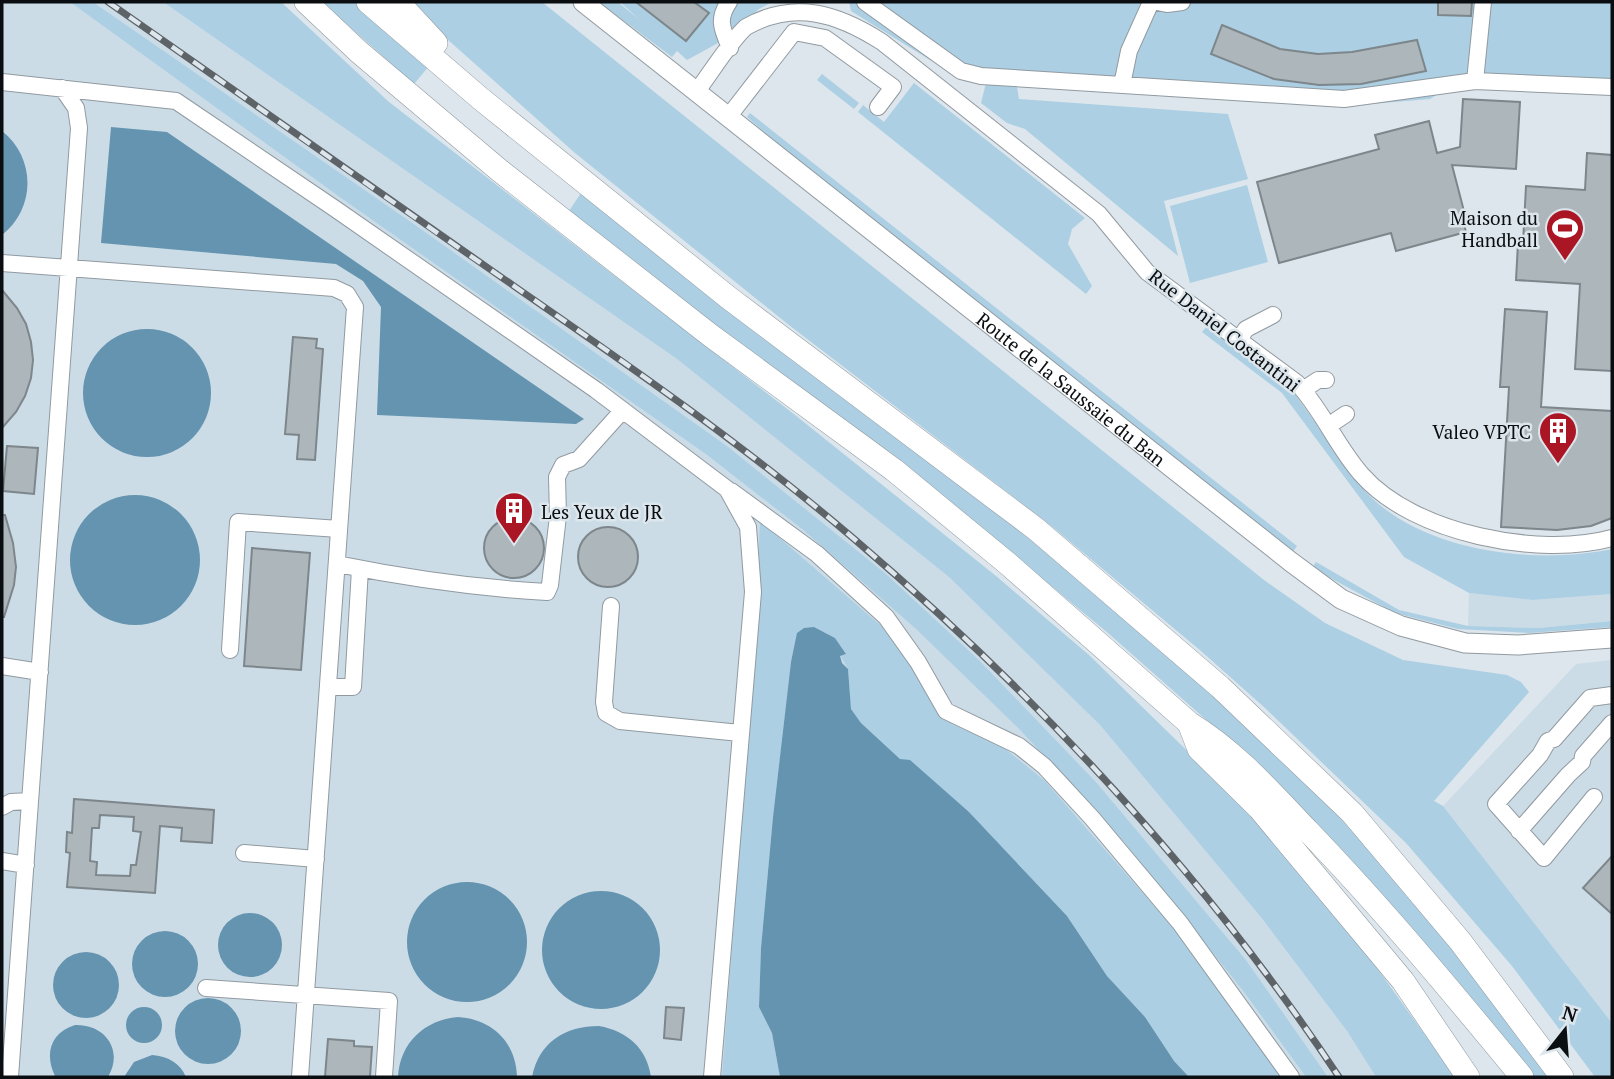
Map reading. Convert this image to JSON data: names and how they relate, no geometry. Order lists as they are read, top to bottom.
{
  "streets": {
    "main road": ["Route de la Saussaie du Ban"],
    "street": ["Rue Daniel Costantini"]
  },
  "crossings": [
    ["Rue Daniel Costantini", "Route de la Saussaie du Ban"]
  ],
  "places": {
    "sports": ["Maison du Handball"],
    "building": ["Valeo VPTC", "Les Yeux de JR"]
  },
  "north": "top"
}
